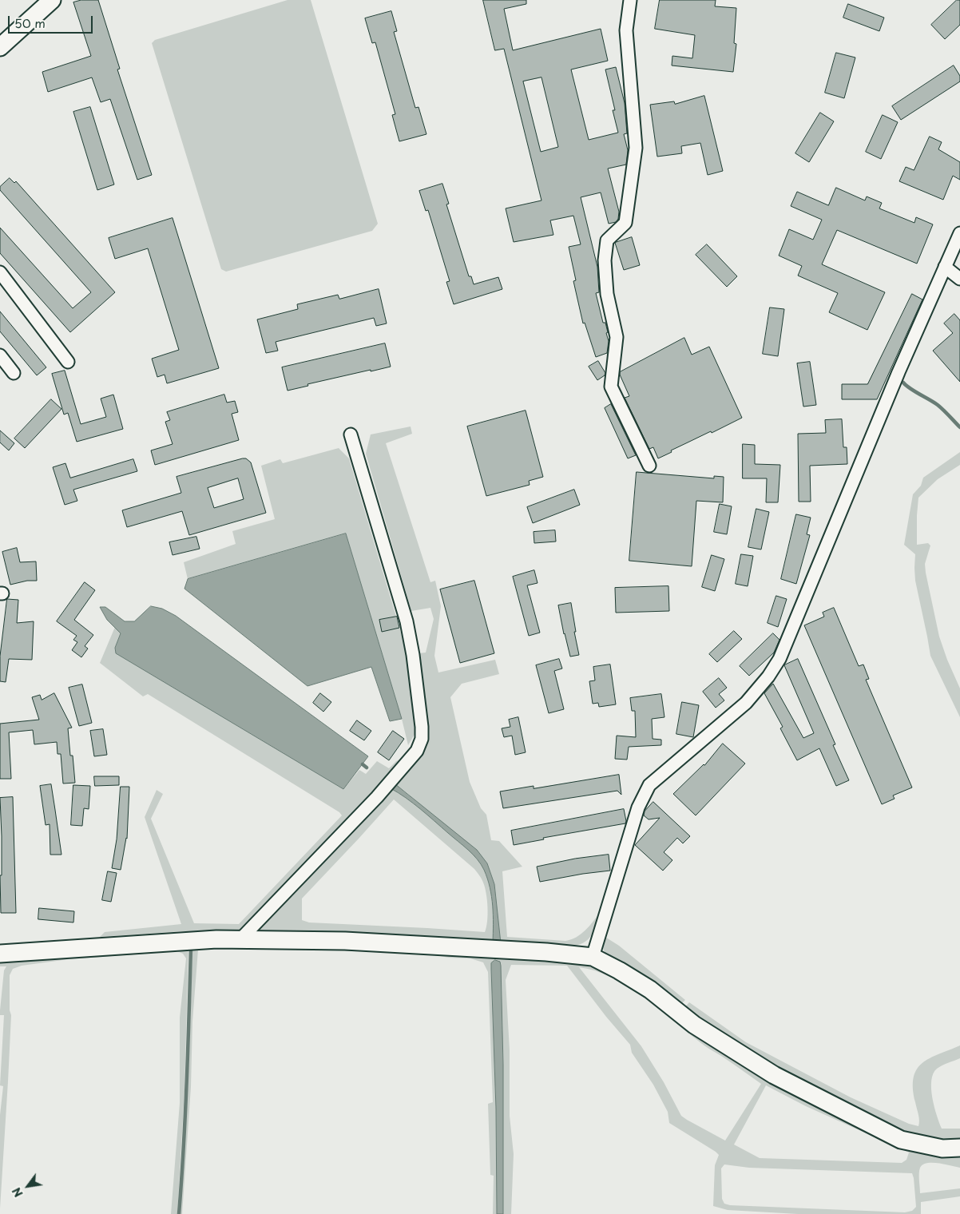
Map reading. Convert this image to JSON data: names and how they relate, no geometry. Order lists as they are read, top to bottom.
{
  "scale_bar": "50 m",
  "north": "bottom left"
}
